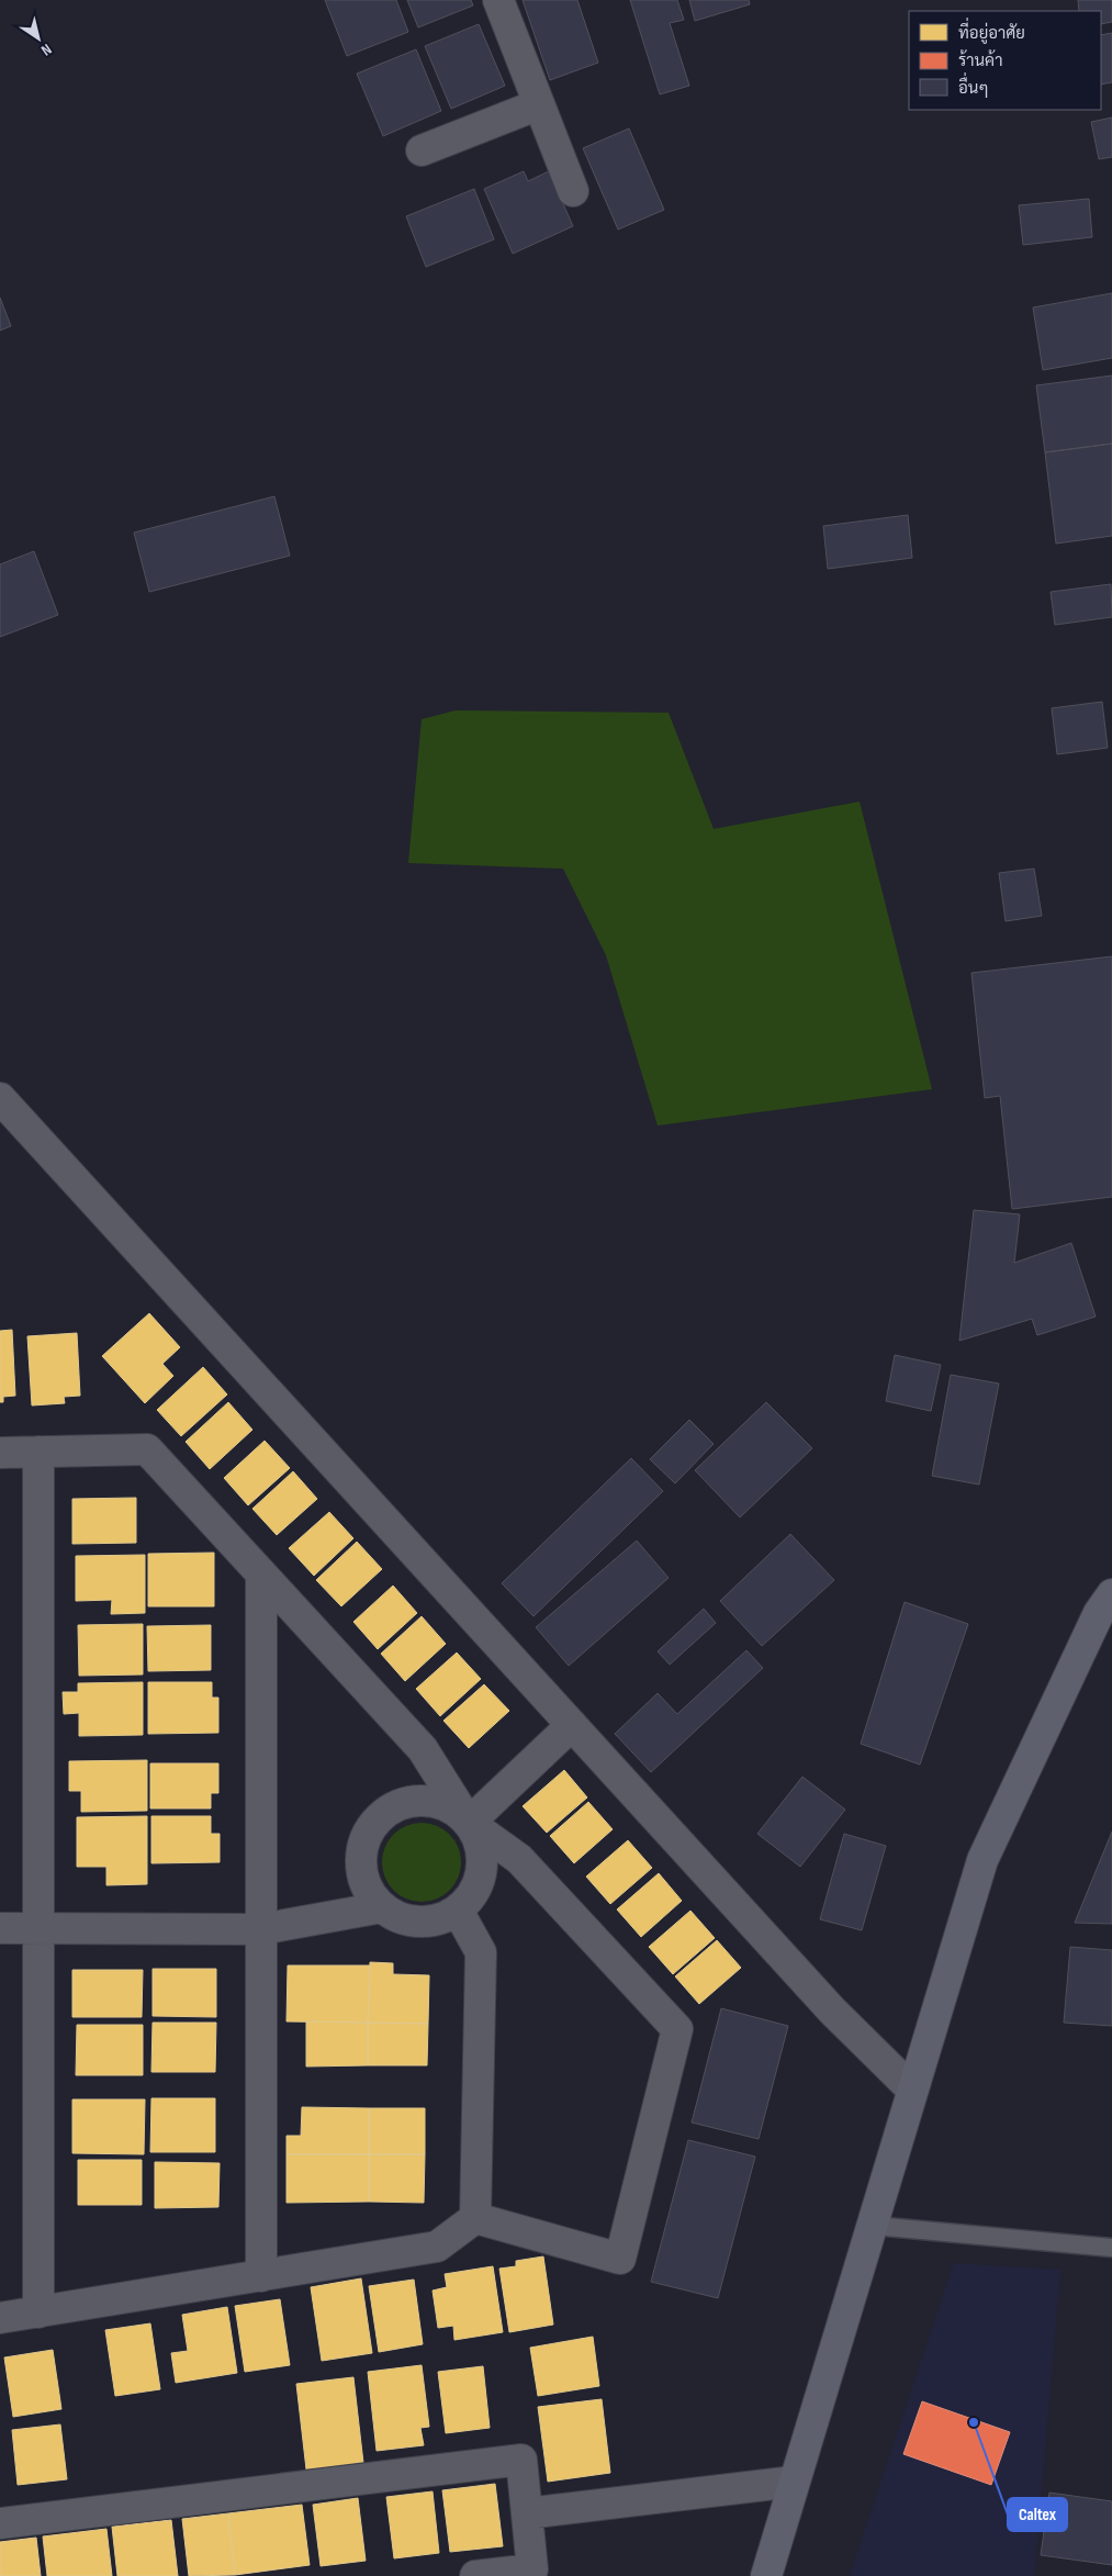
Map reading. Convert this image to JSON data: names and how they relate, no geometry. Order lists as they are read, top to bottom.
{
  "places": ["Caltex"],
  "legend": ["ที่อยู่อาศัย", "ร้านค้า", "อื่นๆ"],
  "north": "bottom right"
}
